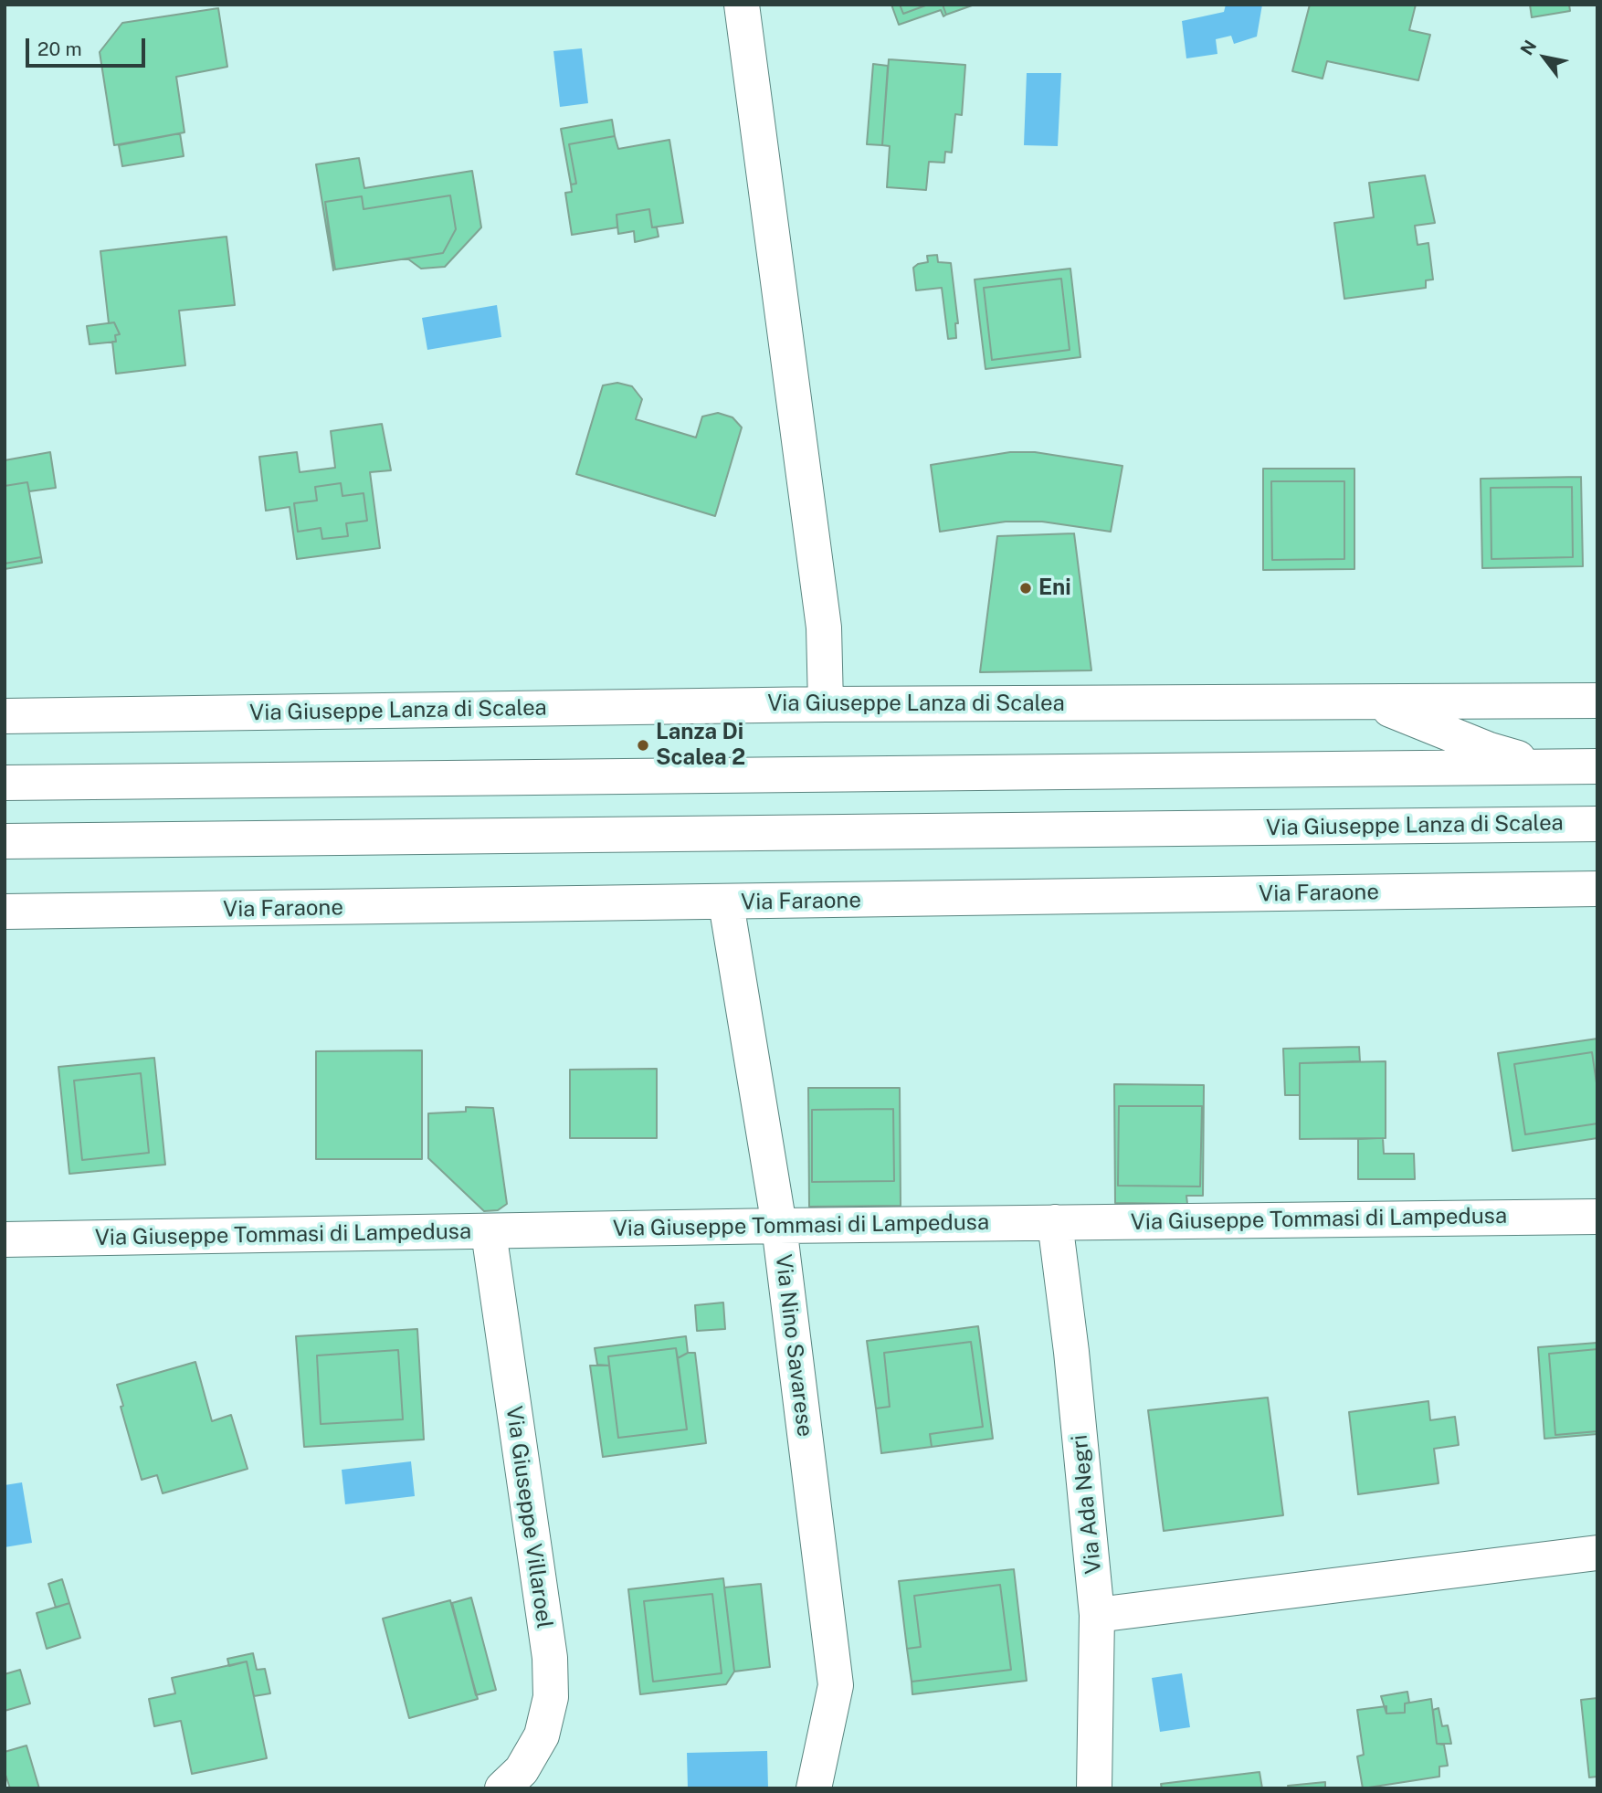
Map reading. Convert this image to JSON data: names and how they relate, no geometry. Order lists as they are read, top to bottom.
{
  "streets": {
    "street": [
      "Via Giuseppe Lanza di Scalea",
      "Via Faraone",
      "Via Giuseppe Tommasi di Lampedusa",
      "Via Nino Savarese",
      "Via Ada Negri",
      "Via Giuseppe Villaroel"
    ]
  },
  "crossings": [
    ["Via Faraone", "Via Nino Savarese"],
    ["Via Giuseppe Tommasi di Lampedusa", "Via Nino Savarese"],
    ["Via Giuseppe Tommasi di Lampedusa", "Via Ada Negri"],
    ["Via Giuseppe Tommasi di Lampedusa", "Via Giuseppe Villaroel"]
  ],
  "places": ["Eni", "Lanza Di Scalea 2"],
  "scale_bar": "20 m",
  "north": "top left"
}
